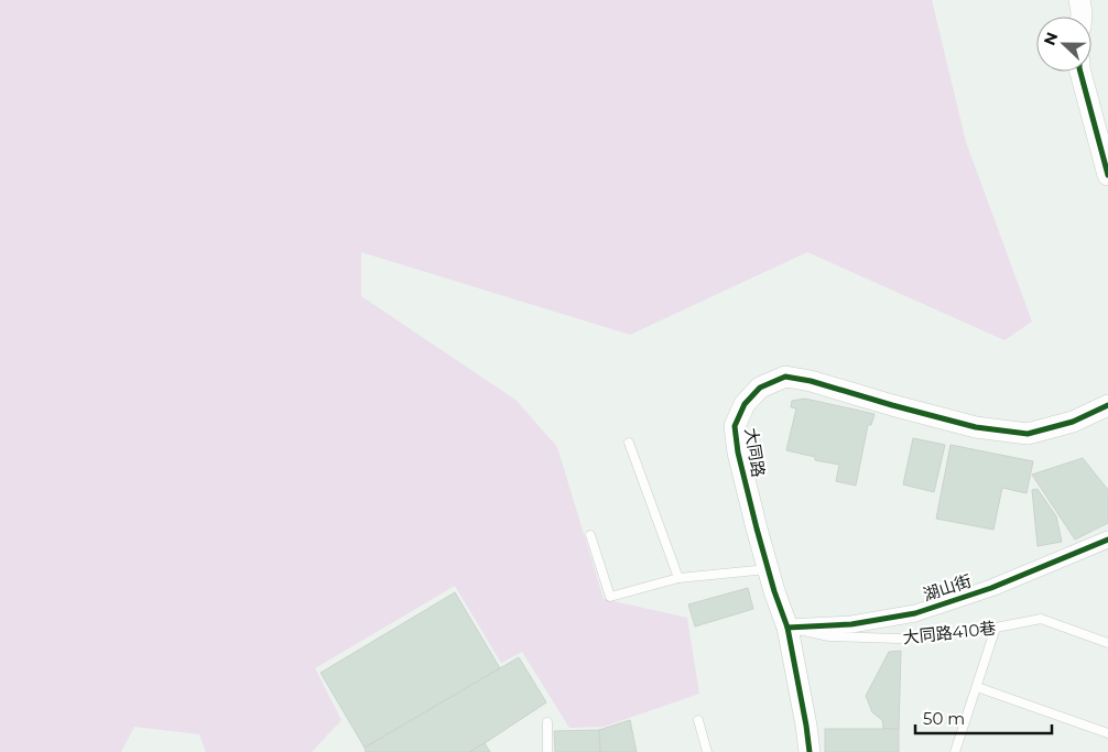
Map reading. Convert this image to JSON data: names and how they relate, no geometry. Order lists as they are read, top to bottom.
{
  "streets": {
    "street": ["大同路", "湖山街"],
    "lane": ["大同路410巷"]
  },
  "crossings": [
    ["大同路", "湖山街"],
    ["大同路", "大同路410巷"],
    ["湖山街", "大同路410巷"]
  ],
  "scale_bar": "50 m",
  "north": "left"
}
